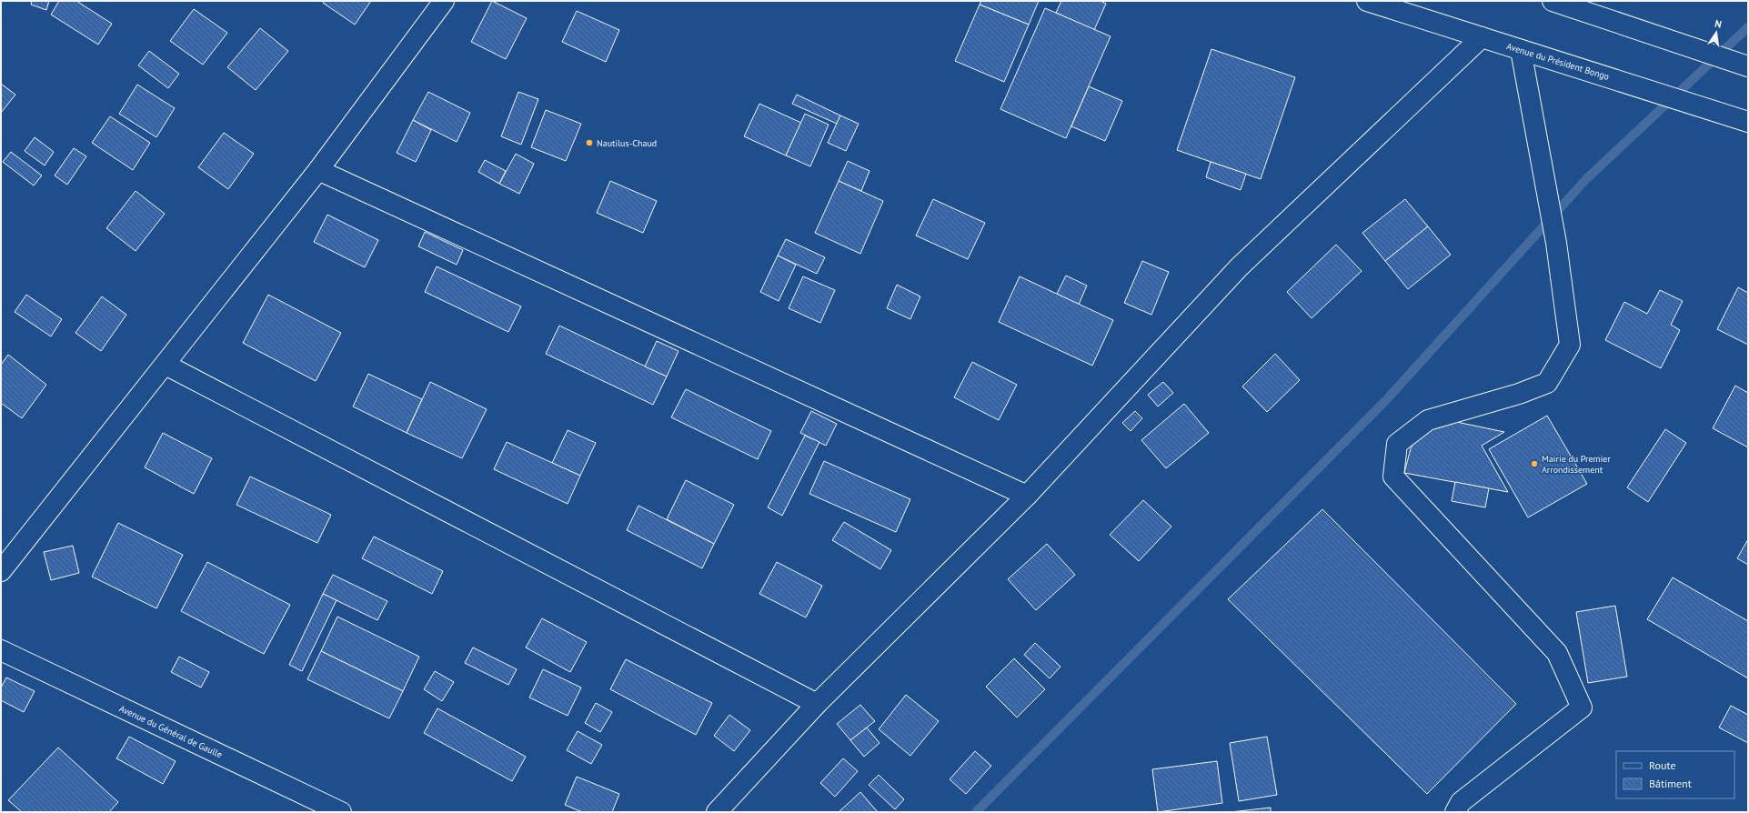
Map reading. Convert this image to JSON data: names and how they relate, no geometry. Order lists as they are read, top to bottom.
{
  "streets": {
    "street": ["Avenue du Président Bongo", "Avenue du Général de Gaulle"]
  },
  "places": ["Nautilus-Chaud", "Mairie du Premier Arrondissement"],
  "legend": ["Route", "Bâtiment"],
  "north": "top"
}
